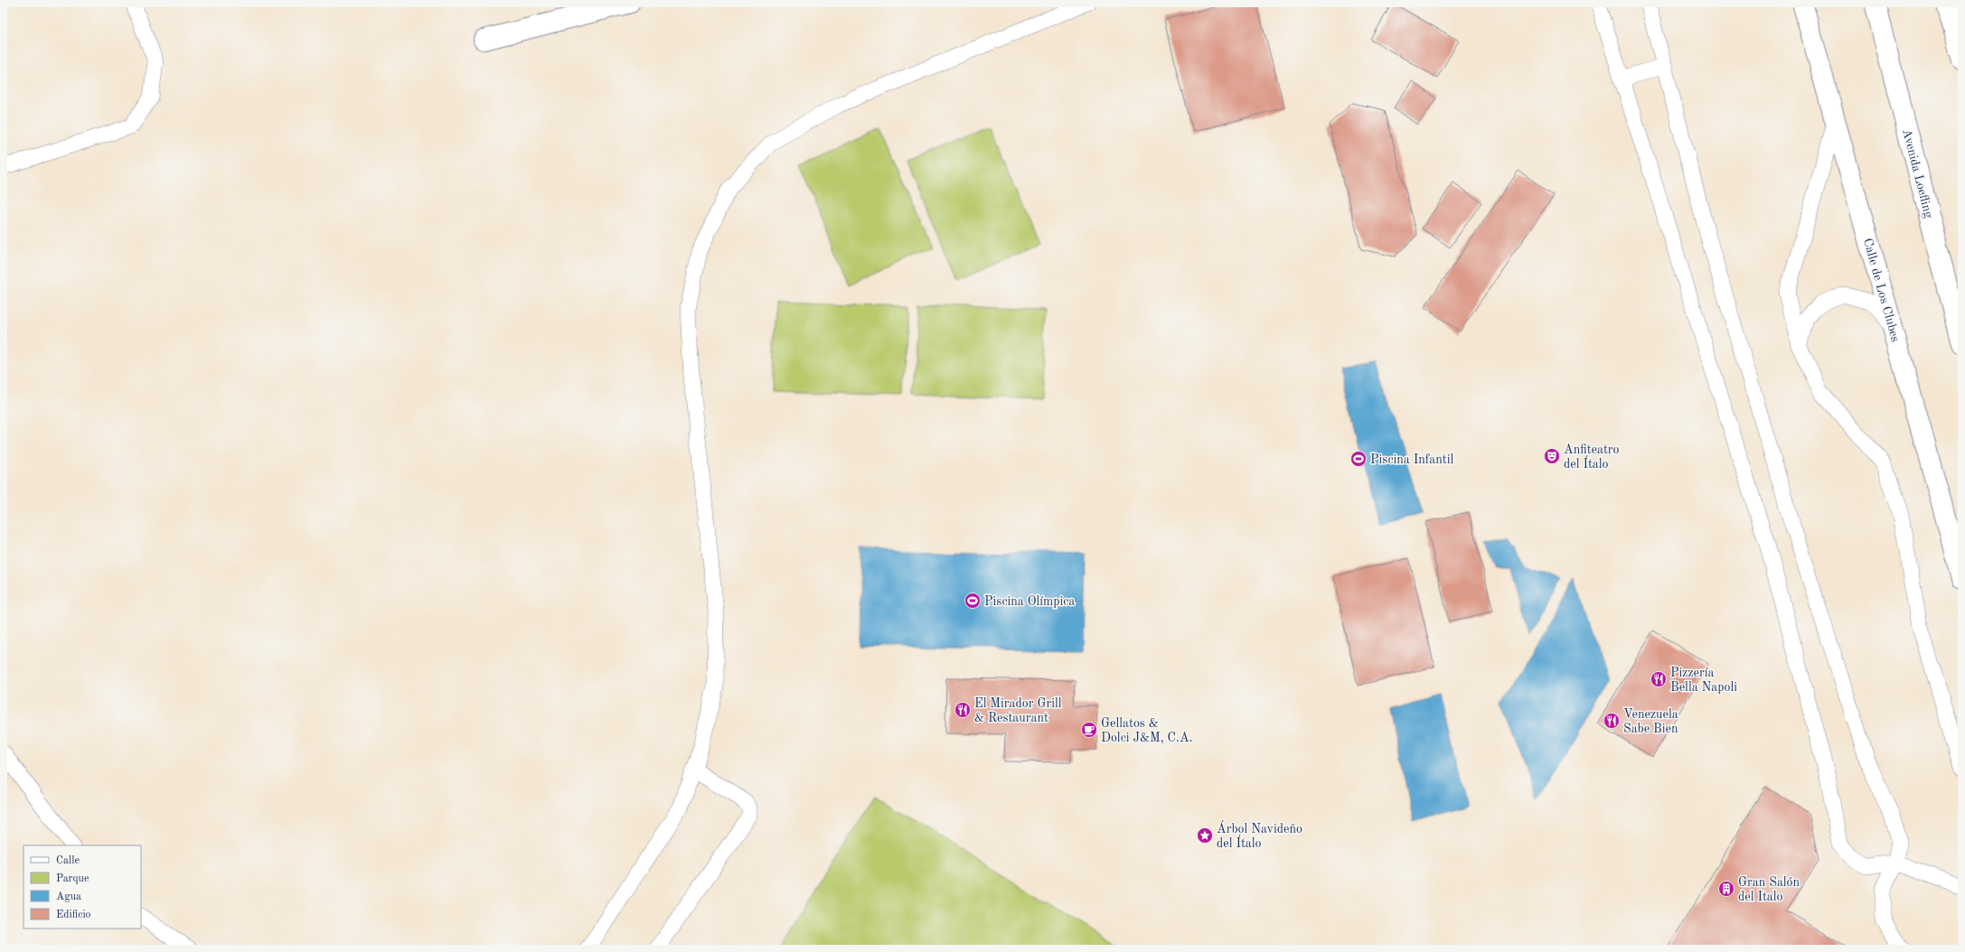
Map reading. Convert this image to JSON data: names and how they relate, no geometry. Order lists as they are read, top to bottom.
{
  "streets": {
    "street": ["Avenida Loefling", "Calle de Los Clubes"]
  },
  "places": {
    "theatre": ["Anfiteatro del Ítalo"],
    "sports": ["Piscina Infantil", "Piscina Olímpica"],
    "restaurant": ["Pizzería Bella Napoli", "El Mirador Grill & Restaurant", "Venezuela Sabe Bien"],
    "cafe": ["Gellatos & Dolci J&M, C.A."],
    "place": ["Árbol Navideño del Ítalo"],
    "building": ["Gran Salón del Italo"]
  },
  "legend": [
    "Calle",
    "Parque",
    "Agua",
    "Edificio"
  ]
}
